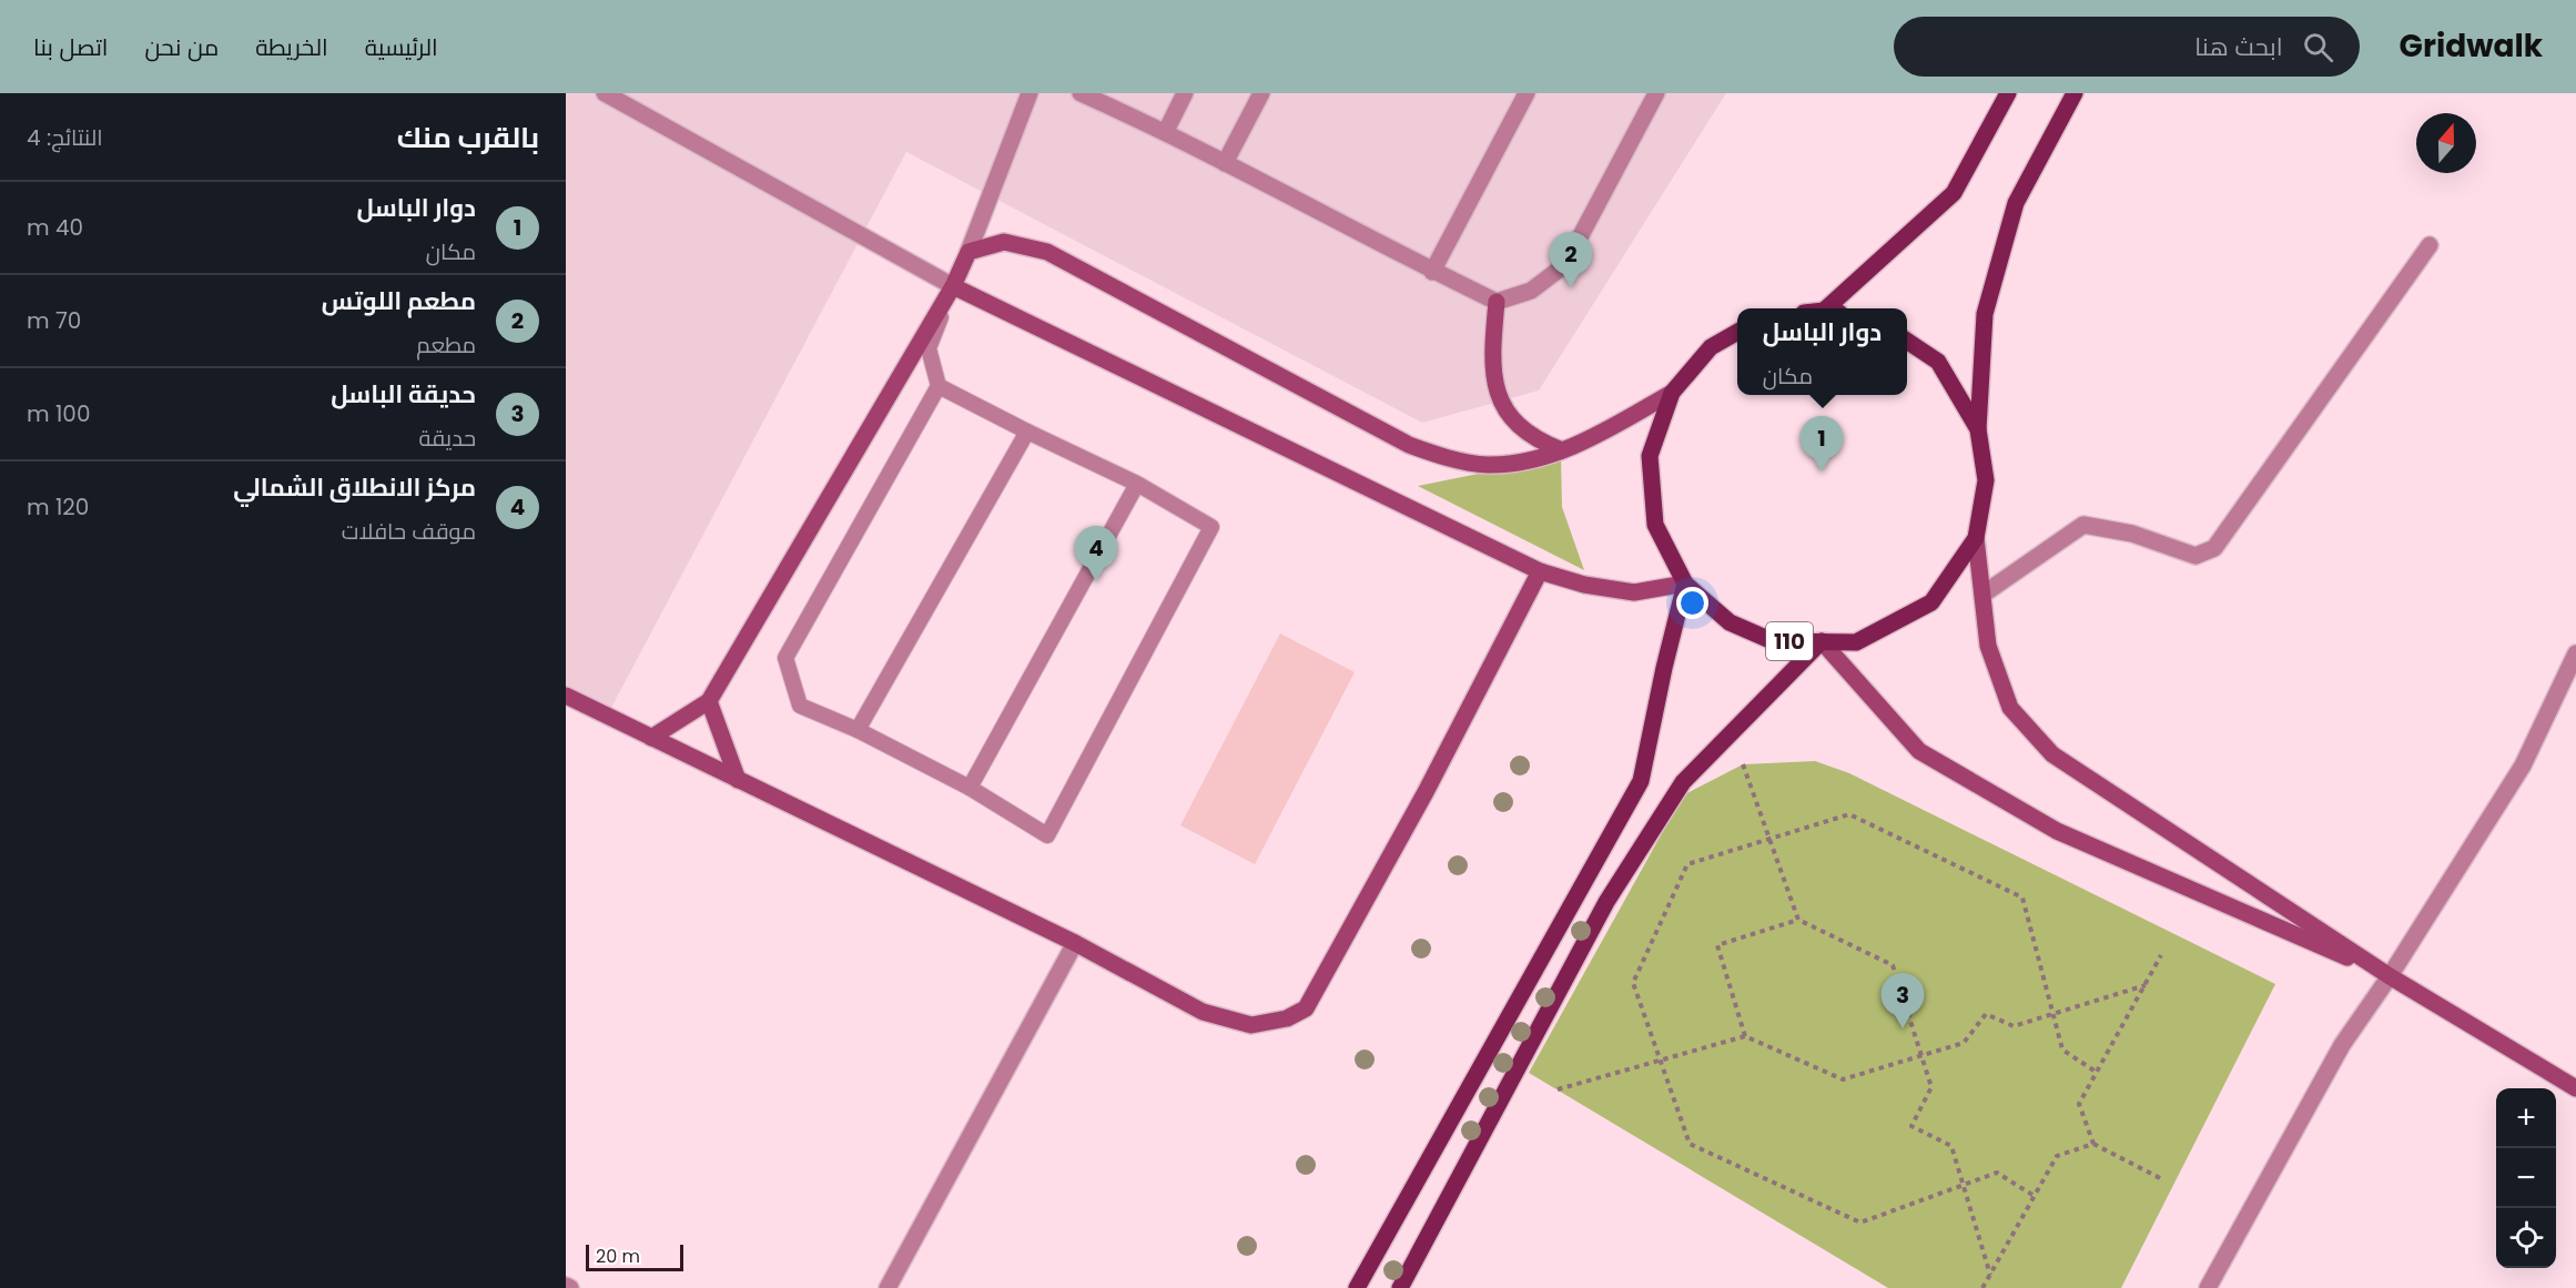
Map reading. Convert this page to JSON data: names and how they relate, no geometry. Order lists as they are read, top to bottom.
{
  "streets": {
    "main road": ["110"]
  },
  "scale_bar": "20 m",
  "north": "top",
  "page": {
    "header": "Gridwalk",
    "search": "ابحث هنا",
    "nav": [
      "الرئيسية",
      "الخريطة",
      "من نحن",
      "اتصل بنا"
    ],
    "heading": ["بالقرب منك", "النتائج: 4"],
    "list": [
      {
        "mark": "1",
        "name": "دوار الباسل",
        "note": "مكان",
        "value": "40 m"
      },
      {
        "mark": "2",
        "name": "مطعم اللوتس",
        "note": "مطعم",
        "value": "70 m"
      },
      {
        "mark": "3",
        "name": "حديقة الباسل",
        "note": "حديقة",
        "value": "100 m"
      },
      {
        "mark": "4",
        "name": "مركز الانطلاق الشمالي",
        "note": "موقف حافلات",
        "value": "120 m"
      }
    ],
    "pins": [
      "2",
      "1",
      "4",
      "3"
    ],
    "popup": ["دوار الباسل", "مكان"],
    "map_buttons": ["+", "−"],
    "scale": "20 m"
  }
}
